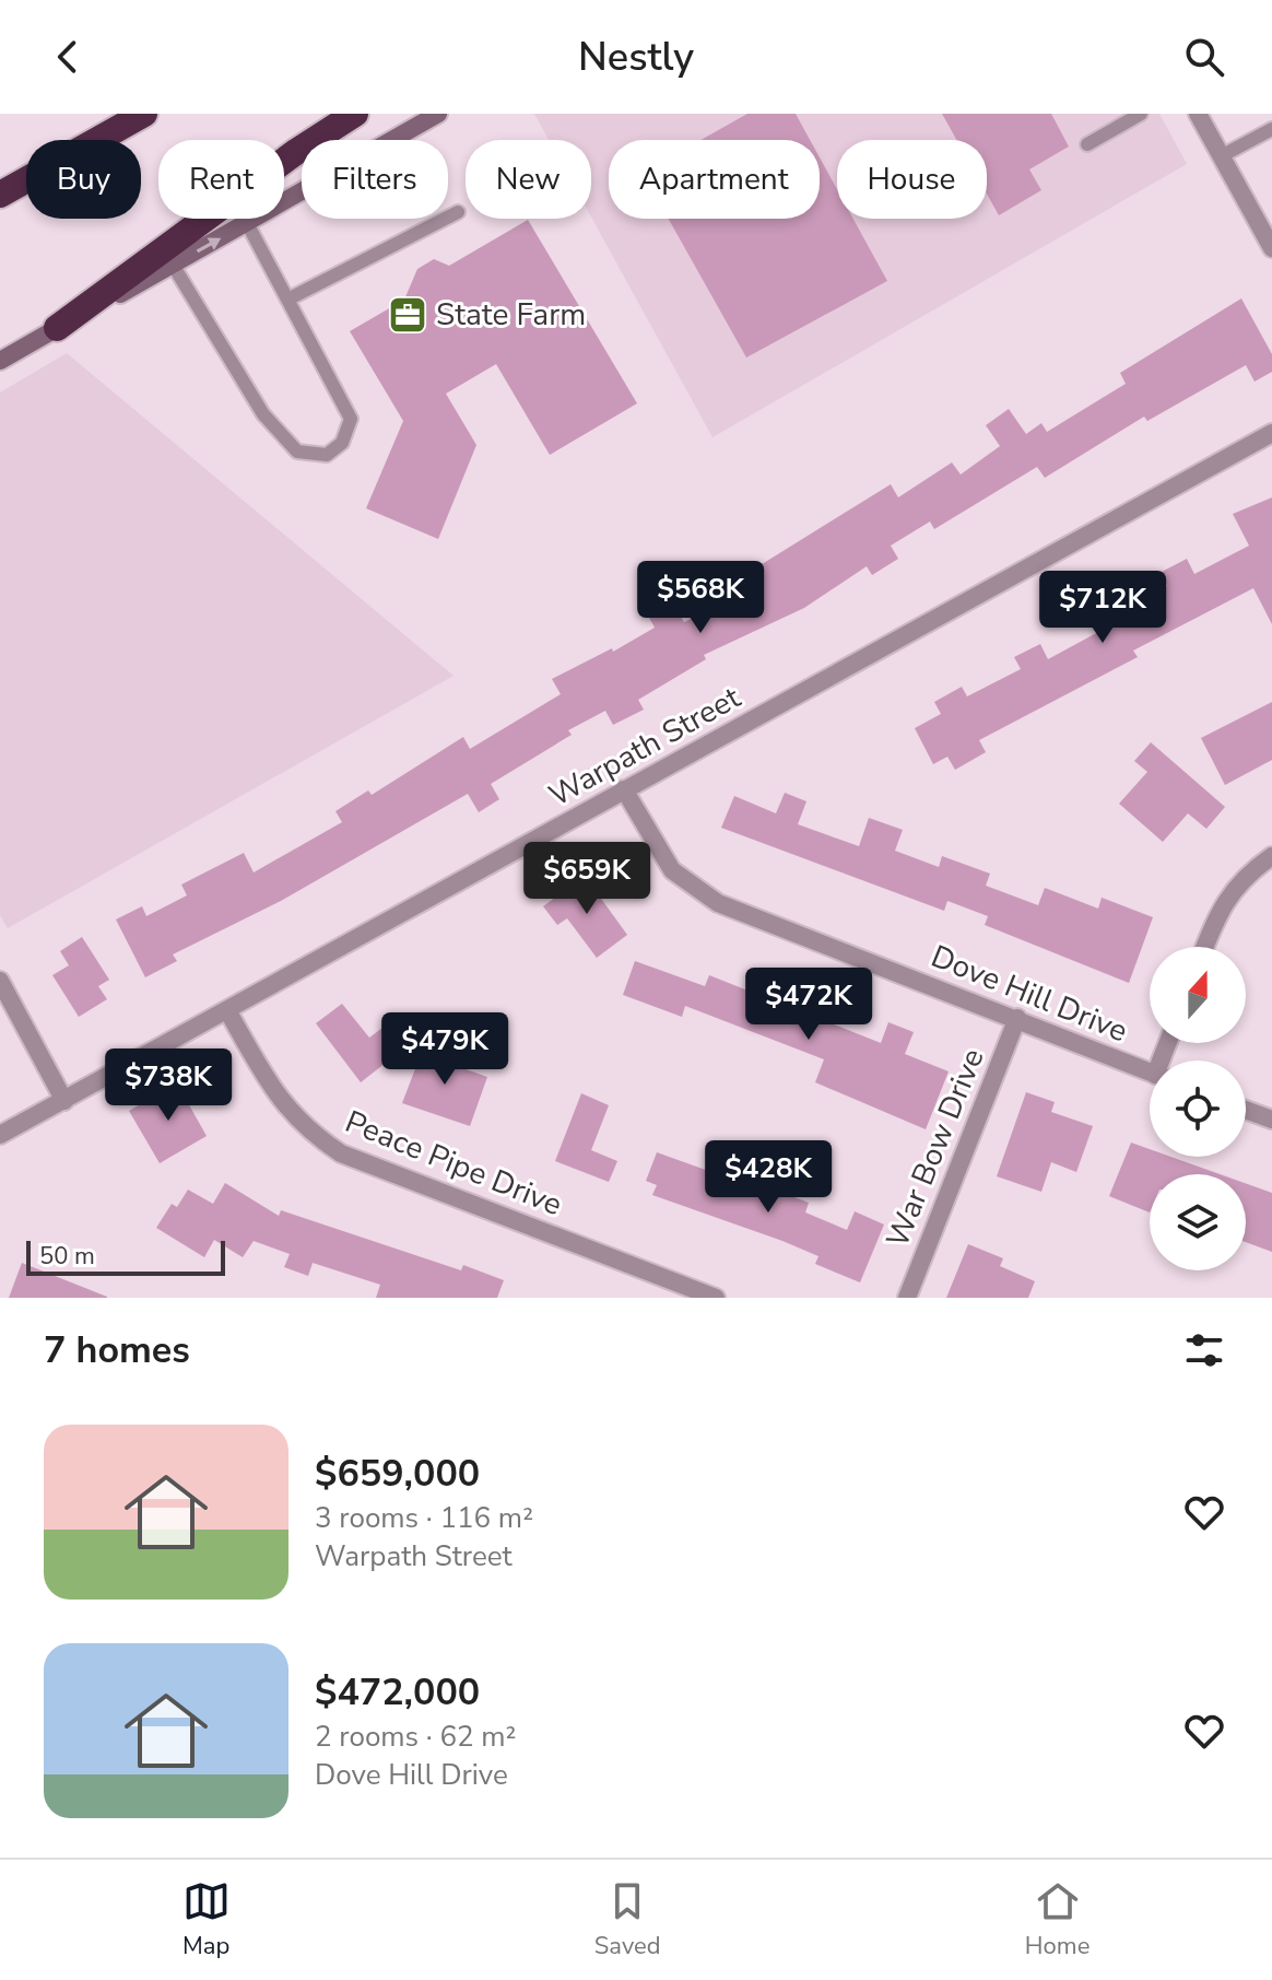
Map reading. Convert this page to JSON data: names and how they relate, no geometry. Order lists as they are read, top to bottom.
{
  "streets": {
    "street": [
      "Warpath Street",
      "Dove Hill Drive",
      "War Bow Drive",
      "Peace Pipe Drive"
    ]
  },
  "crossings": [
    ["Warpath Street", "Dove Hill Drive"],
    ["Warpath Street", "Peace Pipe Drive"],
    ["Dove Hill Drive", "War Bow Drive"]
  ],
  "places": {
    "office": ["State Farm"]
  },
  "scale_bar": "50 m",
  "north": "top",
  "page": {
    "header": "Nestly",
    "chip": [
      "Buy",
      "Rent",
      "Filters",
      "New",
      "Apartment",
      "House"
    ],
    "price": [
      "$568K",
      "$712K",
      "$659K",
      "$472K",
      "$479K",
      "$738K",
      "$428K"
    ],
    "scale": "50 m",
    "heading": "7 homes",
    "list": [
      {
        "name": "$659,000",
        "note": "3 rooms · 116 m² · Warpath Street"
      },
      {
        "name": "$472,000",
        "note": "2 rooms · 62 m² · Dove Hill Drive"
      }
    ],
    "tabs": ["Map", "Saved", "Home"]
  }
}
